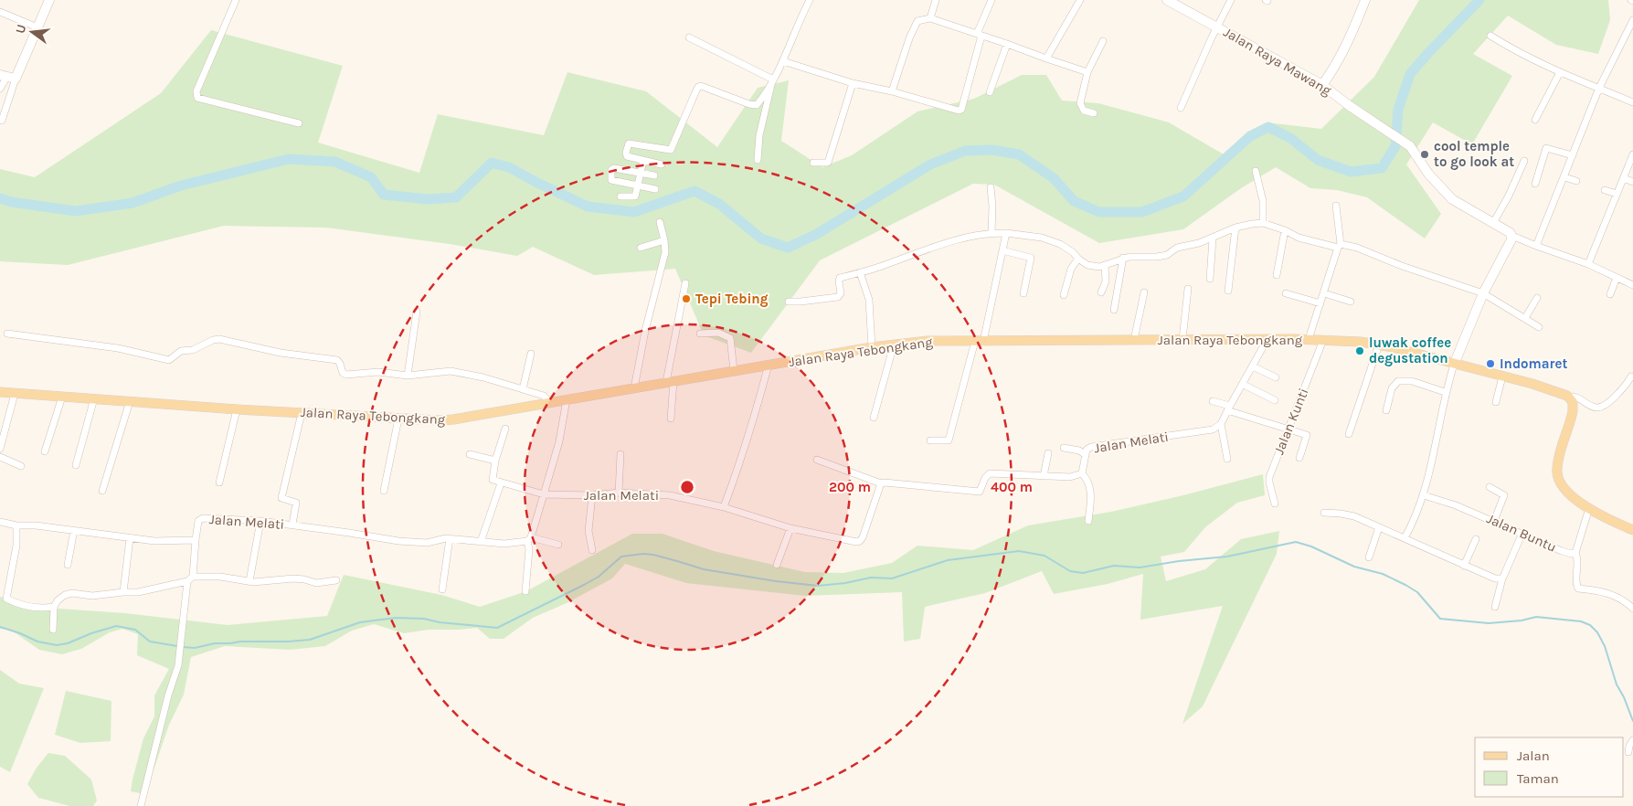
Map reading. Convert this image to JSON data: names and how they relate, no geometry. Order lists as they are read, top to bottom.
{
  "streets": {
    "main road": ["Jalan Raya Mawang", "Jalan Raya Tebongkang"],
    "street": ["Jalan Kunti", "Jalan Melati", "Jalan Buntu"]
  },
  "crossings": [
    ["Jalan Raya Tebongkang", "Jalan Kunti"]
  ],
  "places": [
    "cool temple to go look at",
    "Tepi Tebing",
    "luwak coffee degustation",
    "Indomaret"
  ],
  "legend": ["Jalan", "Taman"],
  "north": "left",
  "rings": ["200 m", "400 m"]
}
